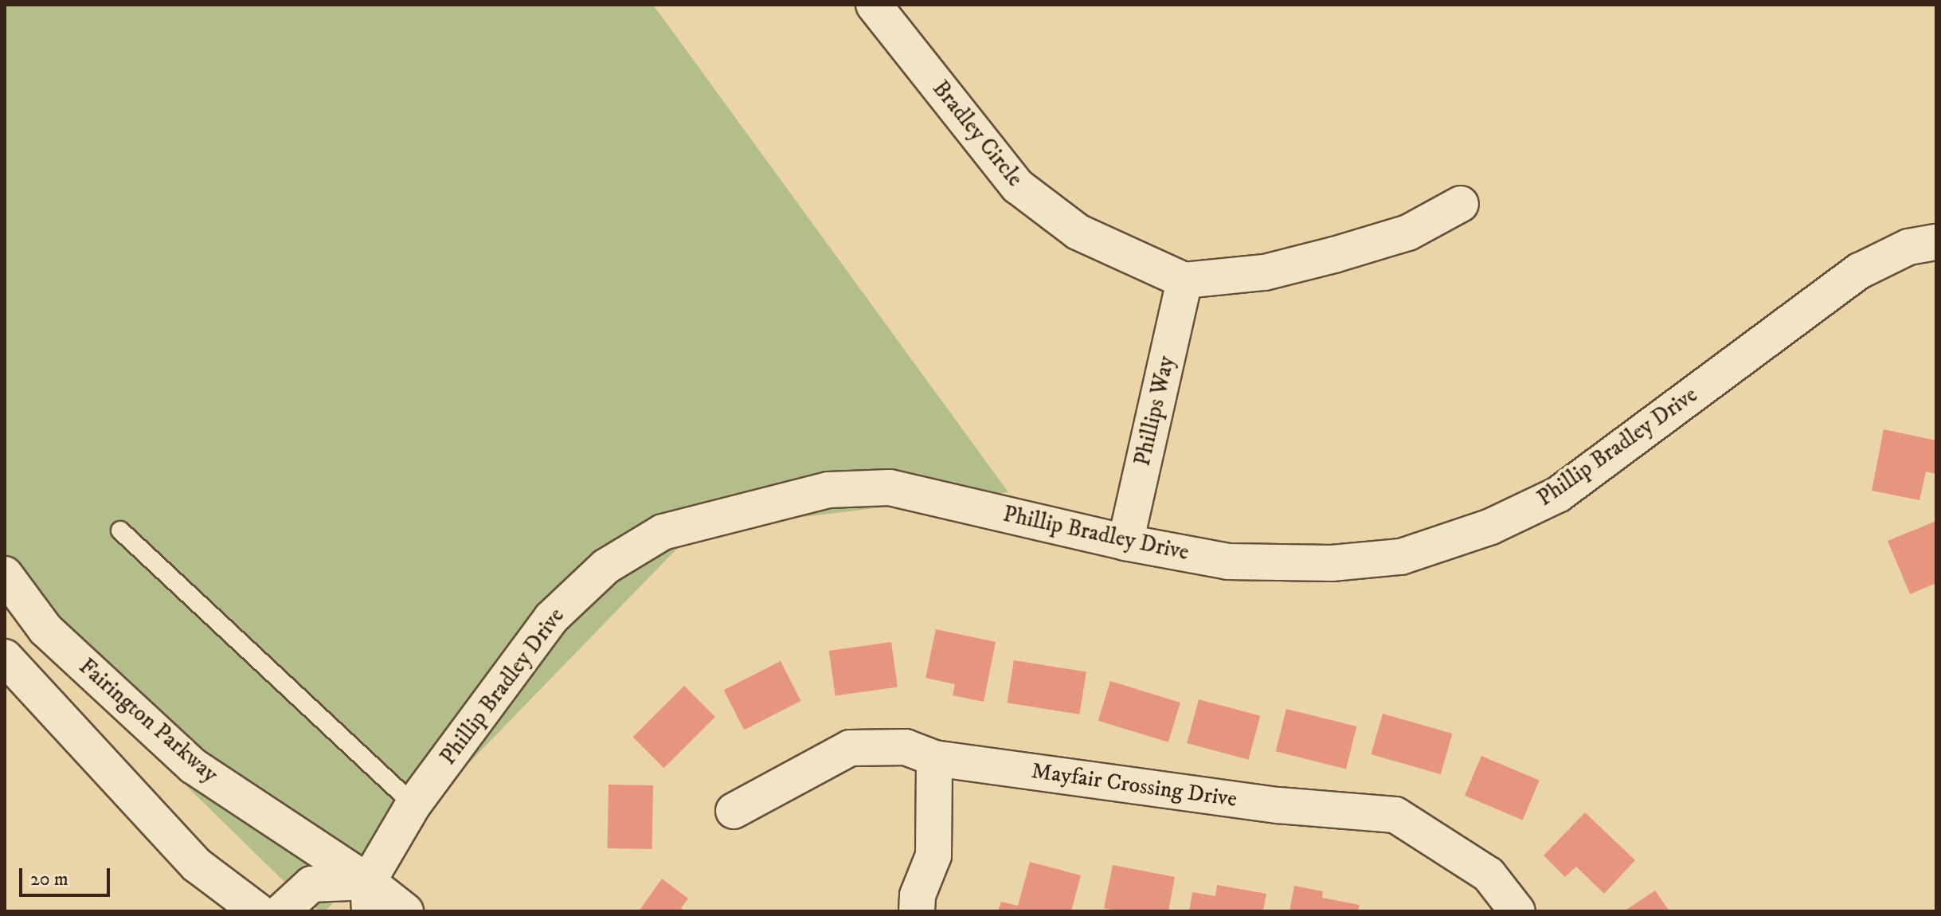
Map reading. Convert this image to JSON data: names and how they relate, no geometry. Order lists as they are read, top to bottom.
{
  "streets": {
    "street": [
      "Bradley Circle",
      "Phillips Way",
      "Phillip Bradley Drive",
      "Fairington Parkway",
      "Mayfair Crossing Drive"
    ]
  },
  "crossings": [
    ["Bradley Circle", "Phillips Way"],
    ["Phillips Way", "Phillip Bradley Drive"],
    ["Phillip Bradley Drive", "Fairington Parkway"]
  ],
  "scale_bar": "20 m"
}
